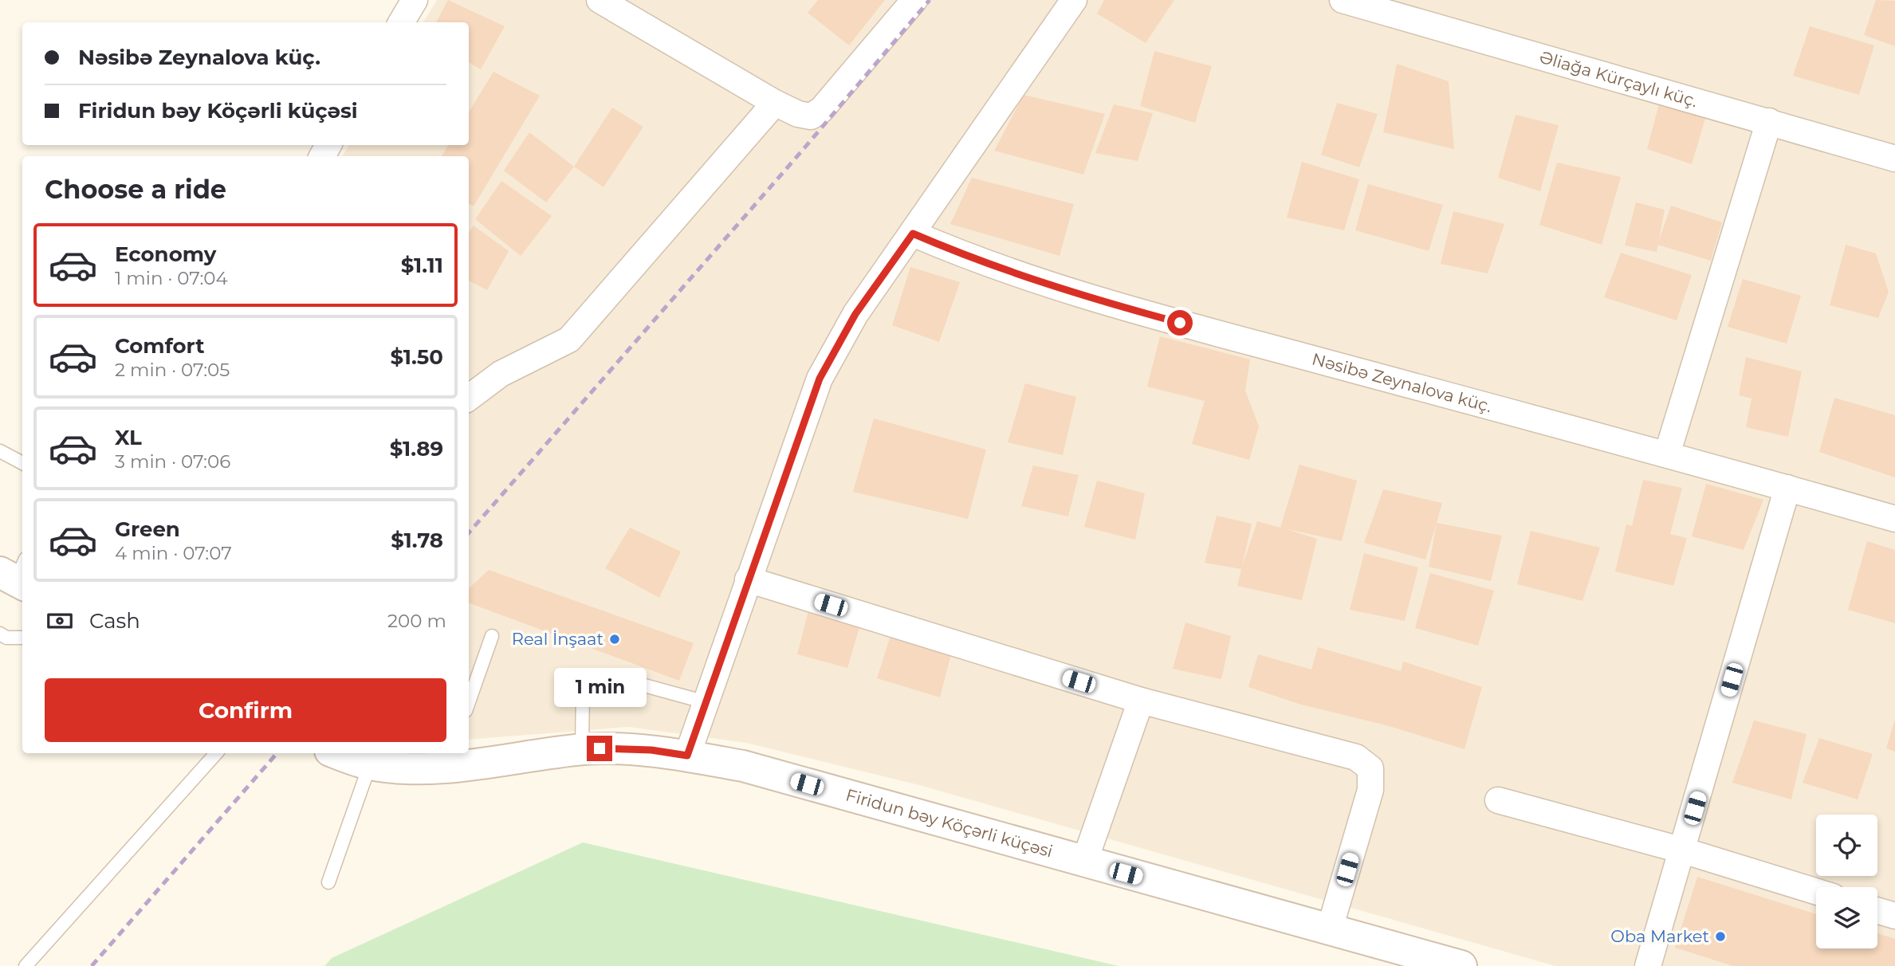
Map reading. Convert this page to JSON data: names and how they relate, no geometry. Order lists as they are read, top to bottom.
{
  "streets": {
    "street": ["Əliağa Kürçaylı küç.", "Nəsibə Zeynalova küç.", "Firidun bəy Köçərli küçəsi"]
  },
  "places": ["Real İnşaat", "Oba Market"],
  "page": {
    "banner": ["Nəsibə Zeynalova küç.", "Firidun bəy Köçərli küçəsi"],
    "heading": "Choose a ride",
    "list": [
      {
        "name": "Economy",
        "note": "1 min · 07:04",
        "value": "$1.11"
      },
      {
        "name": "Comfort",
        "note": "2 min · 07:05",
        "value": "$1.50"
      },
      {
        "name": "XL",
        "note": "3 min · 07:06",
        "value": "$1.89"
      },
      {
        "name": "Green",
        "note": "4 min · 07:07",
        "value": "$1.78"
      }
    ],
    "pay": ["Cash", "200 m"],
    "buttons": "Confirm",
    "bubble": "1 min"
  }
}
